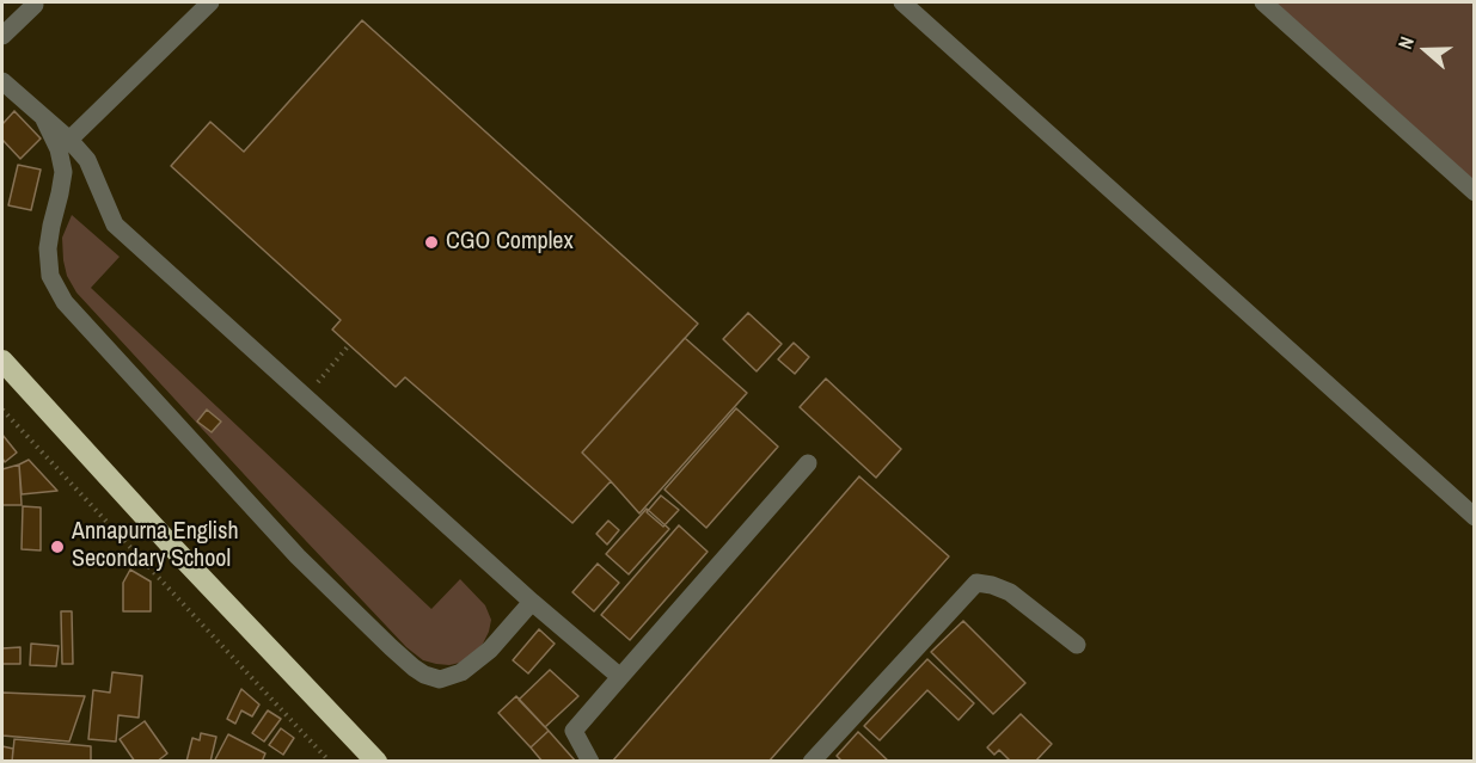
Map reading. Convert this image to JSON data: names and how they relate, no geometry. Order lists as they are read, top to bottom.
{
  "places": ["CGO Complex", "Annapurna English Secondary School"],
  "north": "left"
}
